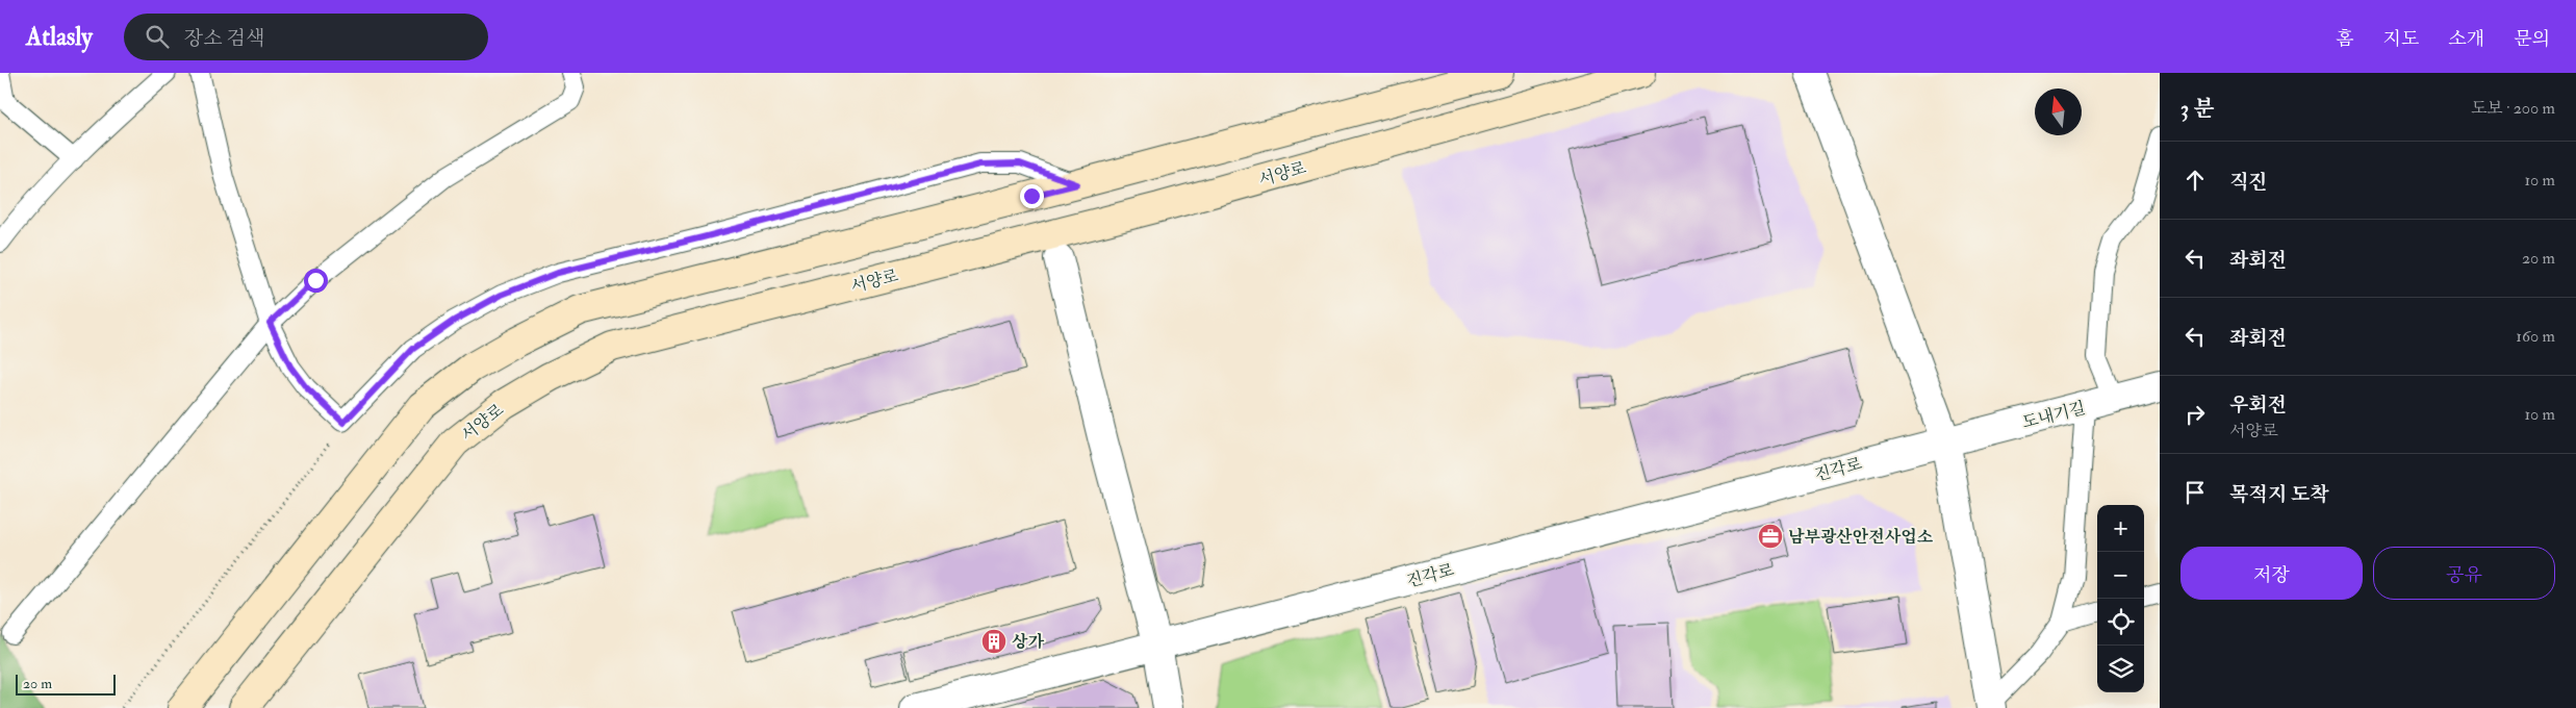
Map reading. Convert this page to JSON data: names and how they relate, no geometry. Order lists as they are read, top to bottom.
{
  "streets": {
    "main road": ["서양로"],
    "street": ["도내기길", "진각로"]
  },
  "crossings": [
    ["도내기길", "진각로"]
  ],
  "places": {
    "office": ["남부광산안전사업소"],
    "building": ["상가"]
  },
  "scale_bar": "20 m",
  "north": "top",
  "page": {
    "header": "Atlasly",
    "search": "장소 검색",
    "nav": [
      "홈",
      "지도",
      "소개",
      "문의"
    ],
    "heading": ["3 분", "도보 · 200 m"],
    "list": [
      ["직진", "10 m"],
      ["좌회전", "20 m"],
      ["좌회전", "160 m"],
      ["우회전", "서양로", "10 m"],
      "목적지 도착"
    ],
    "map_buttons": ["+", "−"],
    "buttons": ["저장", "공유"],
    "scale": "20 m"
  }
}
